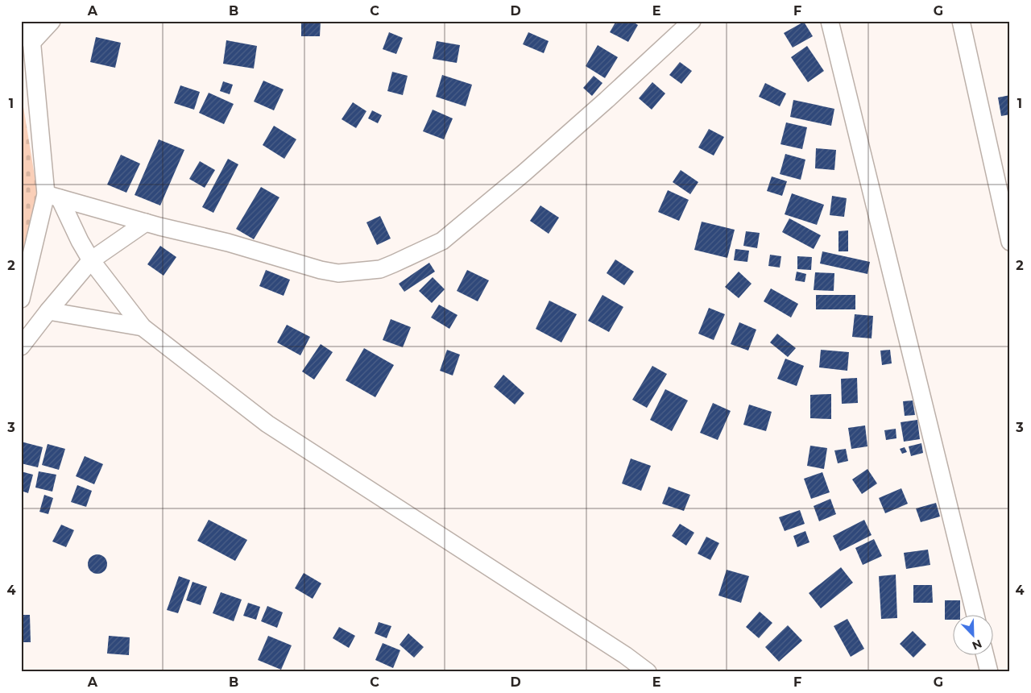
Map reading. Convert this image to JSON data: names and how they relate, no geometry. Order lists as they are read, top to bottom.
{
  "north": "bottom right",
  "grid": {
    "columns": [
      "A",
      "B",
      "C",
      "D",
      "E",
      "F",
      "G"
    ],
    "rows": [
      "1",
      "2",
      "3",
      "4"
    ]
  }
}
